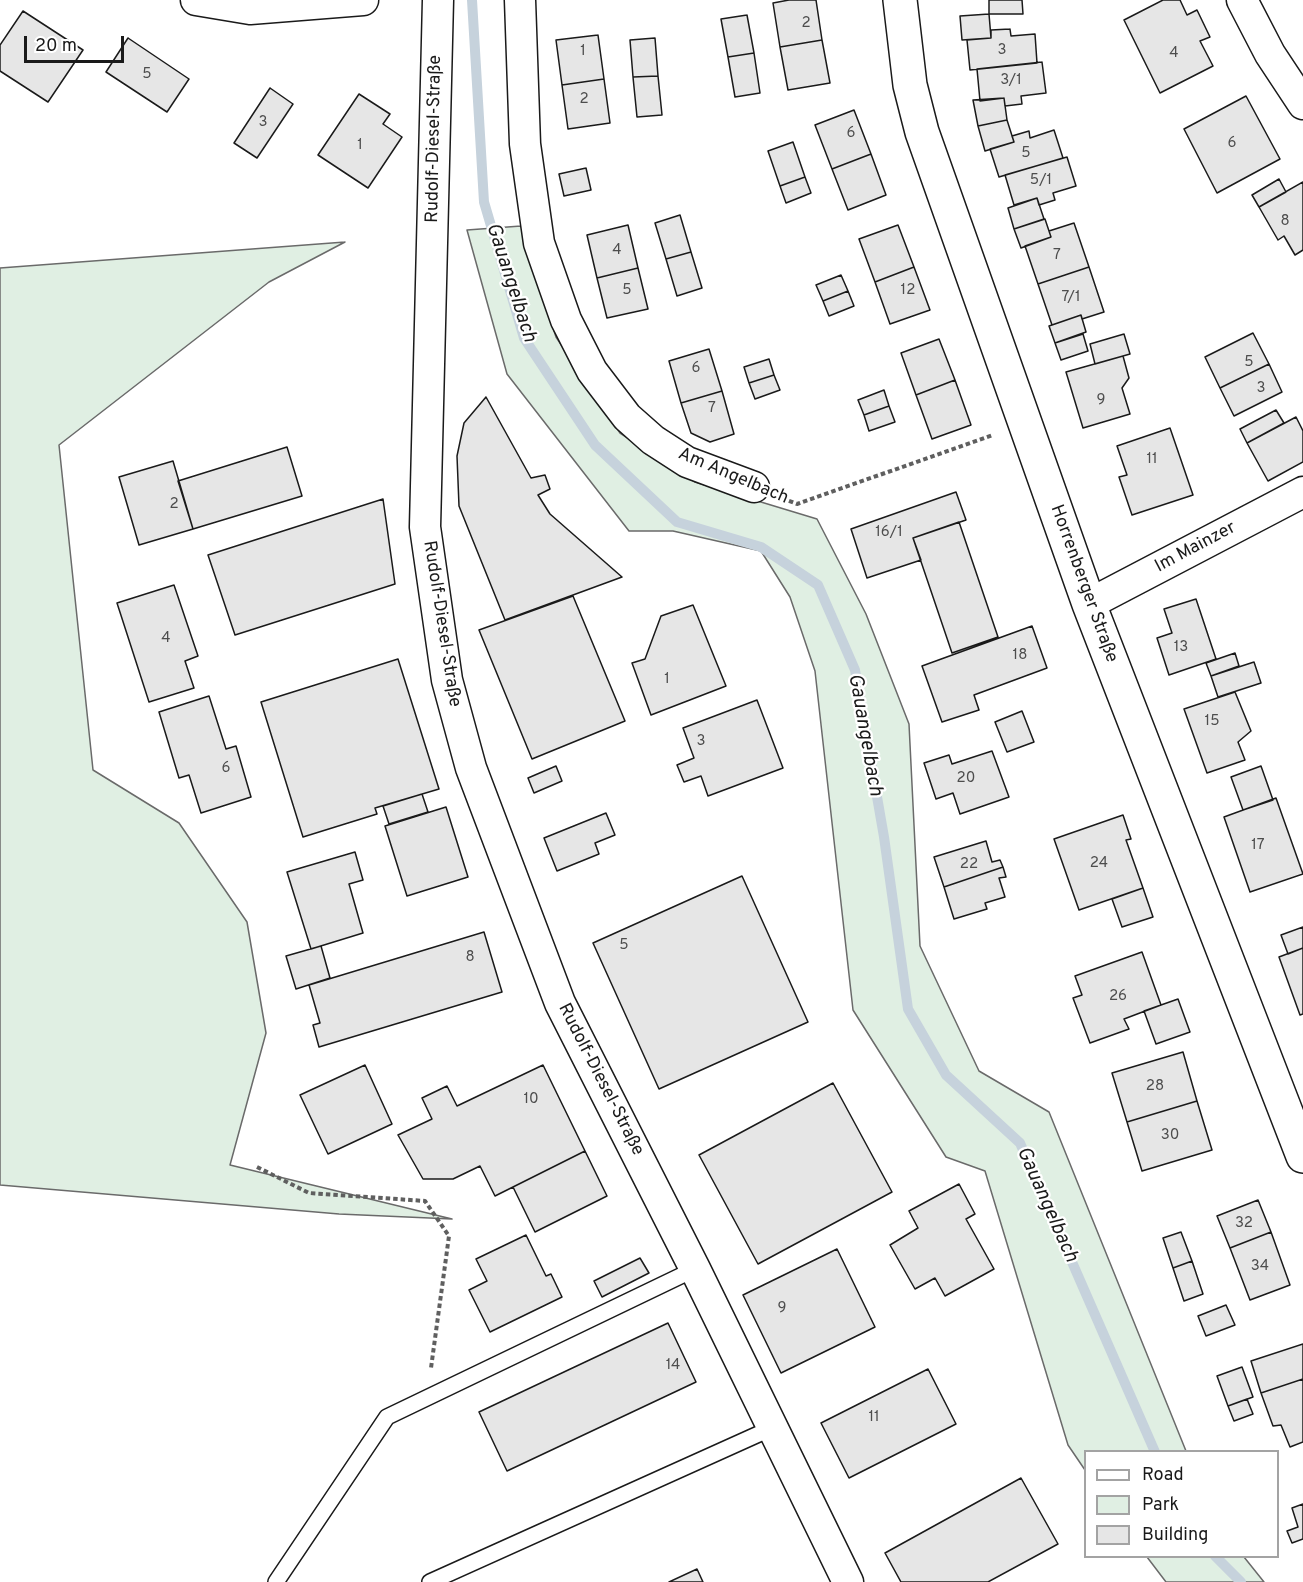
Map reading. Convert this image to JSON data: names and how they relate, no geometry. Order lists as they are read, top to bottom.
{
  "streets": {
    "street": [
      "Rudolf-Diesel-Straße",
      "Am Angelbach",
      "Im Mainzer",
      "Horrenberger Straße"
    ]
  },
  "crossings": [
    ["Am Angelbach", "Horrenberger Straße"],
    ["Im Mainzer", "Horrenberger Straße"]
  ],
  "water": ["Gauangelbach"],
  "house_numbers": [
    "2",
    "3",
    "1",
    "4",
    "5",
    "3/1",
    "2",
    "3",
    "6",
    "6",
    "1",
    "5",
    "5/1",
    "8",
    "4",
    "7",
    "5",
    "12",
    "7/1",
    "5",
    "6",
    "3",
    "9",
    "7",
    "11",
    "2",
    "16/1",
    "4",
    "13",
    "18",
    "1",
    "15",
    "3",
    "6",
    "20",
    "17",
    "24",
    "22",
    "5",
    "8",
    "26",
    "28",
    "10",
    "30",
    "32",
    "34",
    "9",
    "14",
    "11"
  ],
  "legend": ["Road", "Park", "Building"],
  "scale_bar": "20 m"
}
